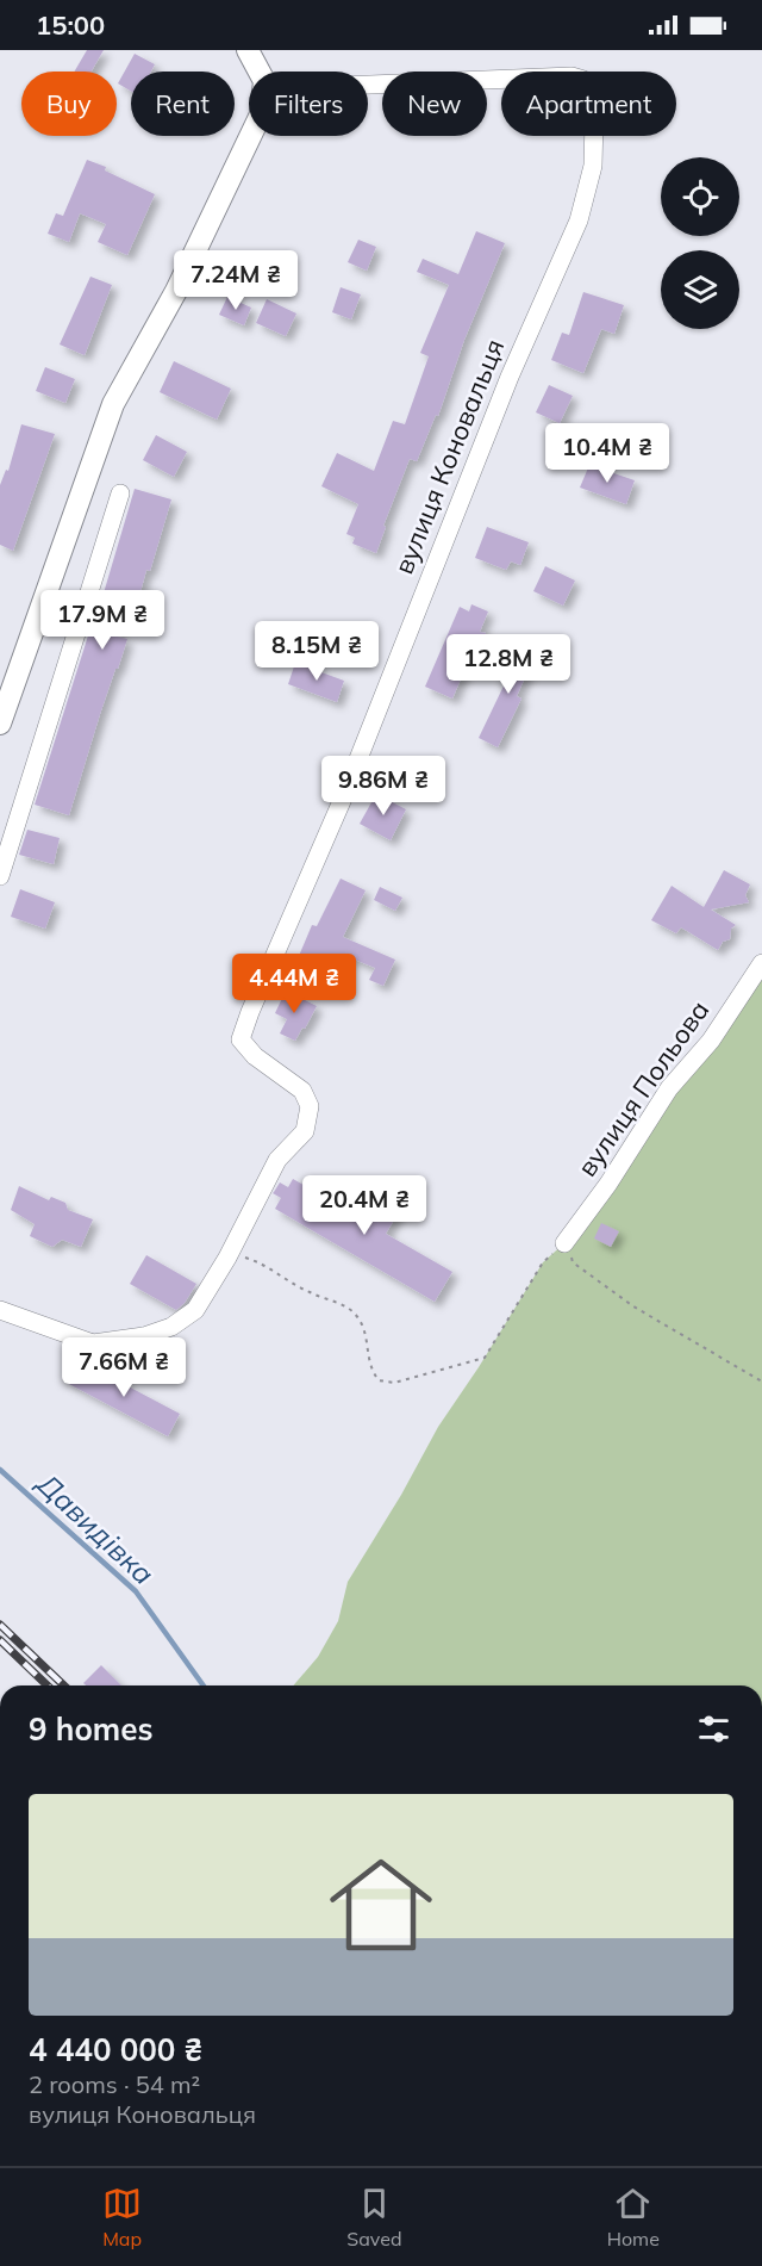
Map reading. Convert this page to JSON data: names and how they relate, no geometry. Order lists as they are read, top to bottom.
{
  "streets": {
    "street": ["вулиця Коновальця", "вулиця Польова"]
  },
  "water": ["Давидівка"],
  "page": {
    "status": "15:00",
    "chip": [
      "Buy",
      "Rent",
      "Filters",
      "New",
      "Apartment"
    ],
    "price": [
      "7.24M ₴",
      "10.4M ₴",
      "17.9M ₴",
      "8.15M ₴",
      "12.8M ₴",
      "9.86M ₴",
      "4.44M ₴",
      "20.4M ₴",
      "7.66M ₴"
    ],
    "heading": "9 homes",
    "list": [
      {
        "name": "4 440 000 ₴",
        "note": "2 rooms · 54 m² · вулиця Коновальця"
      }
    ],
    "tabs": ["Map", "Saved", "Home"]
  }
}
